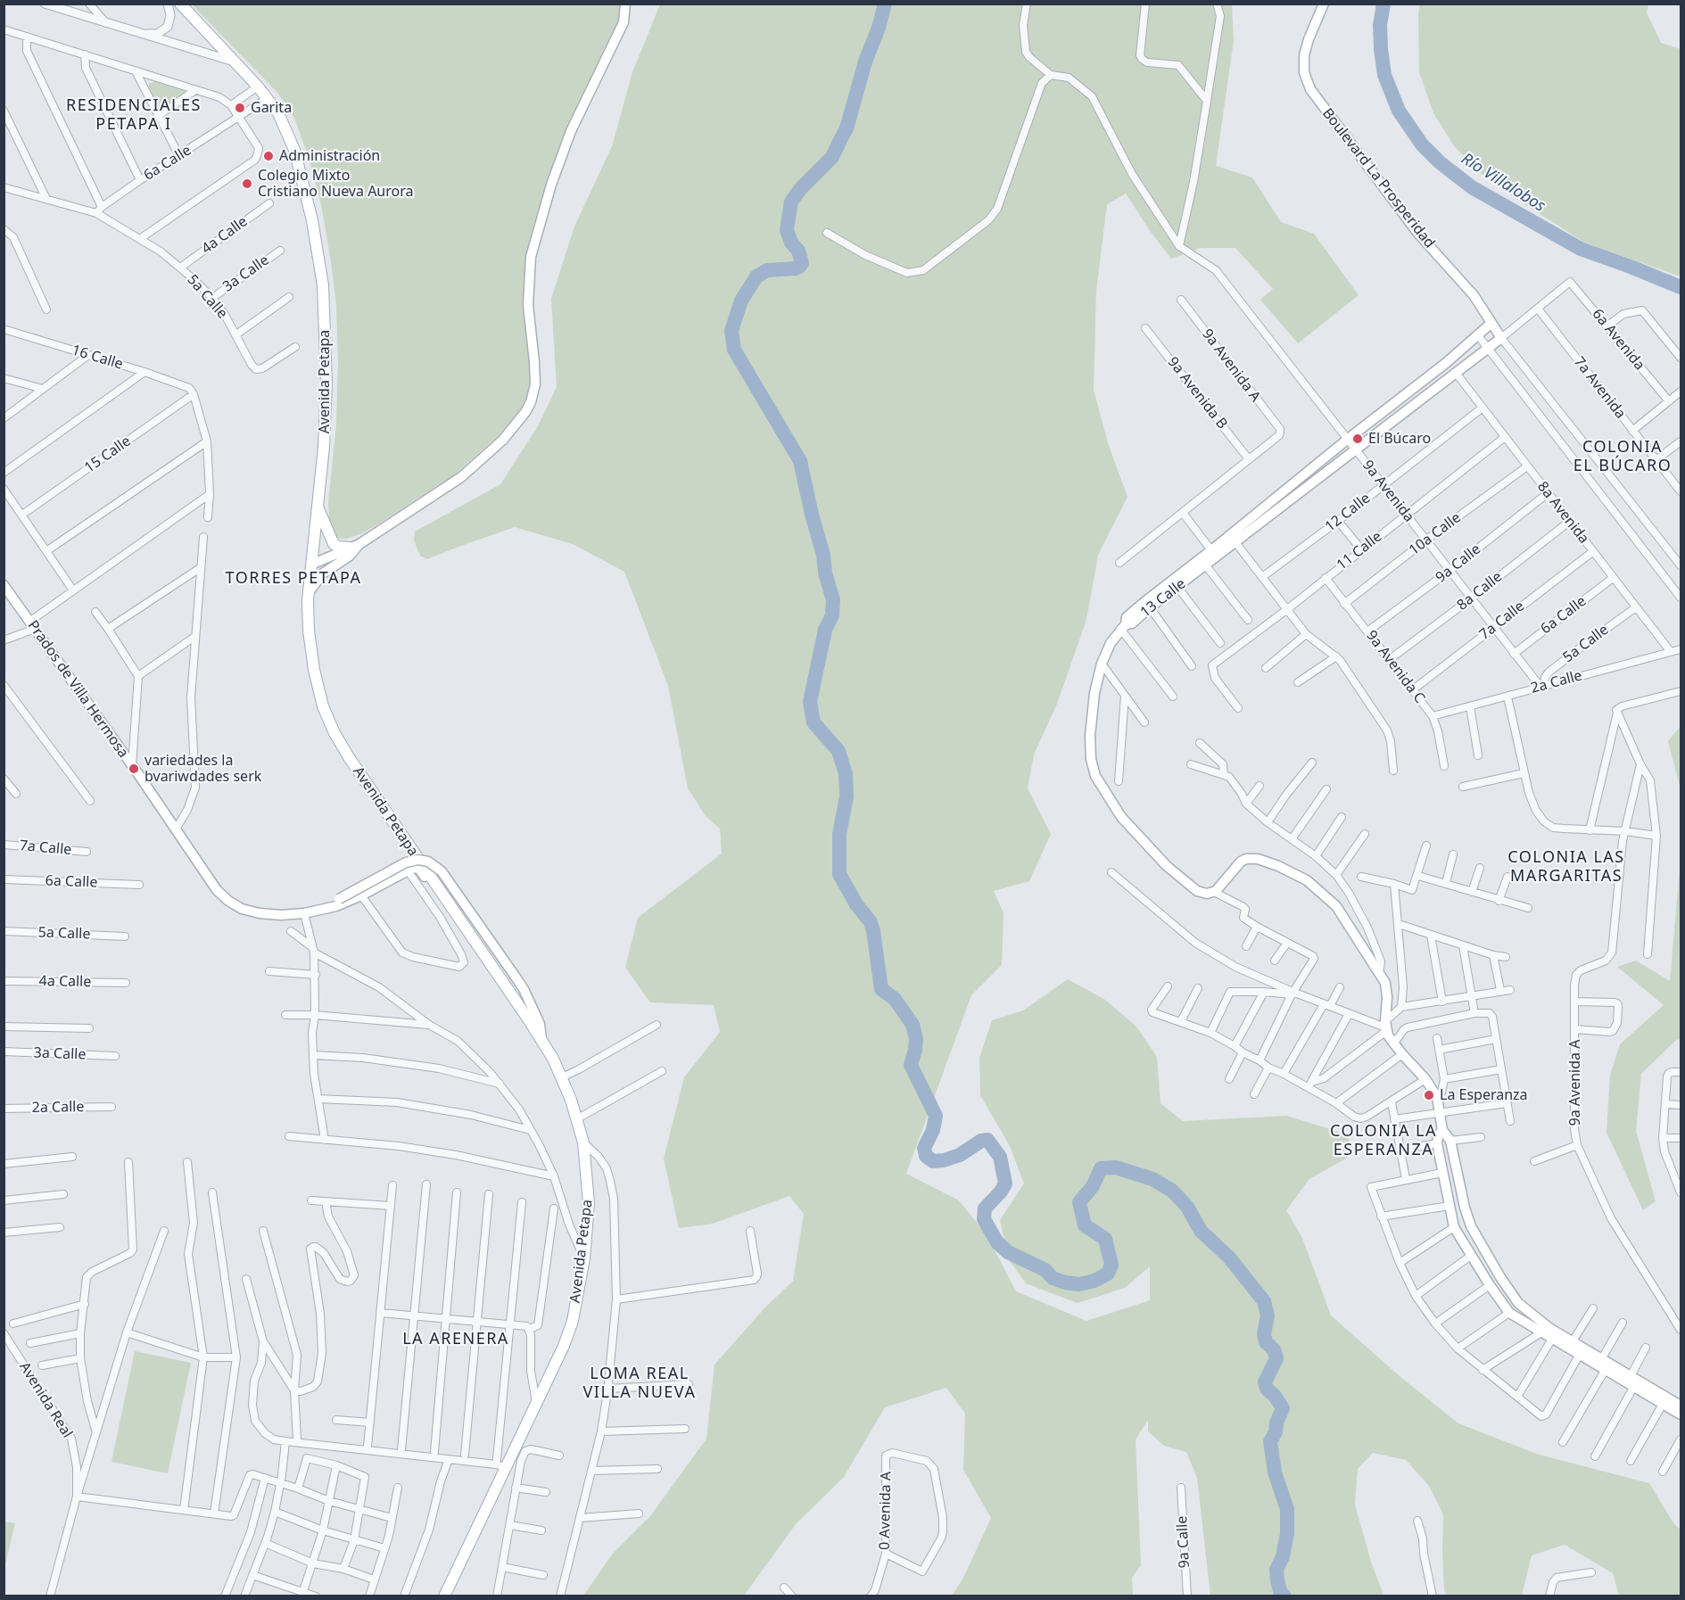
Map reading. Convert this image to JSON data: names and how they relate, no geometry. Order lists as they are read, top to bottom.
{
  "streets": {
    "main road": [
      "Boulevard La Prosperidad",
      "Avenida Petapa",
      "13 Calle",
      "Prados de Villa Hermosa"
    ],
    "street": [
      "6a Calle",
      "4a Calle",
      "3a Calle",
      "5a Calle",
      "6a Avenida",
      "16 Calle",
      "9a Avenida A",
      "7a Avenida",
      "9a Avenida B",
      "15 Calle",
      "9a Avenida",
      "12 Calle",
      "8a Avenida",
      "10a Calle",
      "11 Calle",
      "9a Calle",
      "8a Calle",
      "7a Calle",
      "9a Avenida C",
      "2a Calle",
      "Avenida Real",
      "0 Avenida A"
    ]
  },
  "crossings": [
    ["6a Calle", "5a Calle"],
    ["6a Calle", "Avenida Petapa"],
    ["6a Calle", "9a Avenida"],
    ["6a Calle", "8a Avenida"],
    ["Boulevard La Prosperidad", "13 Calle"],
    ["4a Calle", "5a Calle"],
    ["3a Calle", "5a Calle"],
    ["5a Calle", "9a Avenida"],
    ["5a Calle", "8a Avenida"],
    ["5a Calle", "2a Calle"],
    ["6a Avenida", "7a Avenida"],
    ["16 Calle", "15 Calle"],
    ["9a Avenida A", "9a Avenida B"],
    ["9a Avenida", "12 Calle"],
    ["9a Avenida", "10a Calle"],
    ["9a Avenida", "11 Calle"],
    ["9a Avenida", "9a Calle"],
    ["9a Avenida", "8a Calle"],
    ["9a Avenida", "13 Calle"],
    ["9a Avenida", "7a Calle"],
    ["9a Avenida", "2a Calle"],
    ["12 Calle", "8a Avenida"],
    ["8a Avenida", "10a Calle"],
    ["8a Avenida", "11 Calle"],
    ["8a Avenida", "9a Calle"],
    ["8a Avenida", "8a Calle"],
    ["8a Avenida", "13 Calle"],
    ["8a Avenida", "7a Calle"],
    ["8a Avenida", "2a Calle"],
    ["10a Calle", "9a Avenida C"],
    ["11 Calle", "9a Avenida C"],
    ["9a Calle", "9a Avenida C"],
    ["8a Calle", "9a Avenida C"],
    ["7a Calle", "9a Avenida C"],
    ["9a Avenida C", "2a Calle"]
  ],
  "districts": [
    "RESIDENCIALES PETAPA I",
    "COLONIA EL BÚCARO",
    "TORRES PETAPA",
    "COLONIA LAS MARGARITAS",
    "COLONIA LA ESPERANZA",
    "LA ARENERA",
    "LOMA REAL VILLA NUEVA"
  ],
  "water": ["Río Villalobos"],
  "places": [
    "Garita",
    "Administración",
    "Colegio Mixto Cristiano Nueva Aurora",
    "El Búcaro",
    "variedades la bvariwdades serk",
    "La Esperanza"
  ]
}
